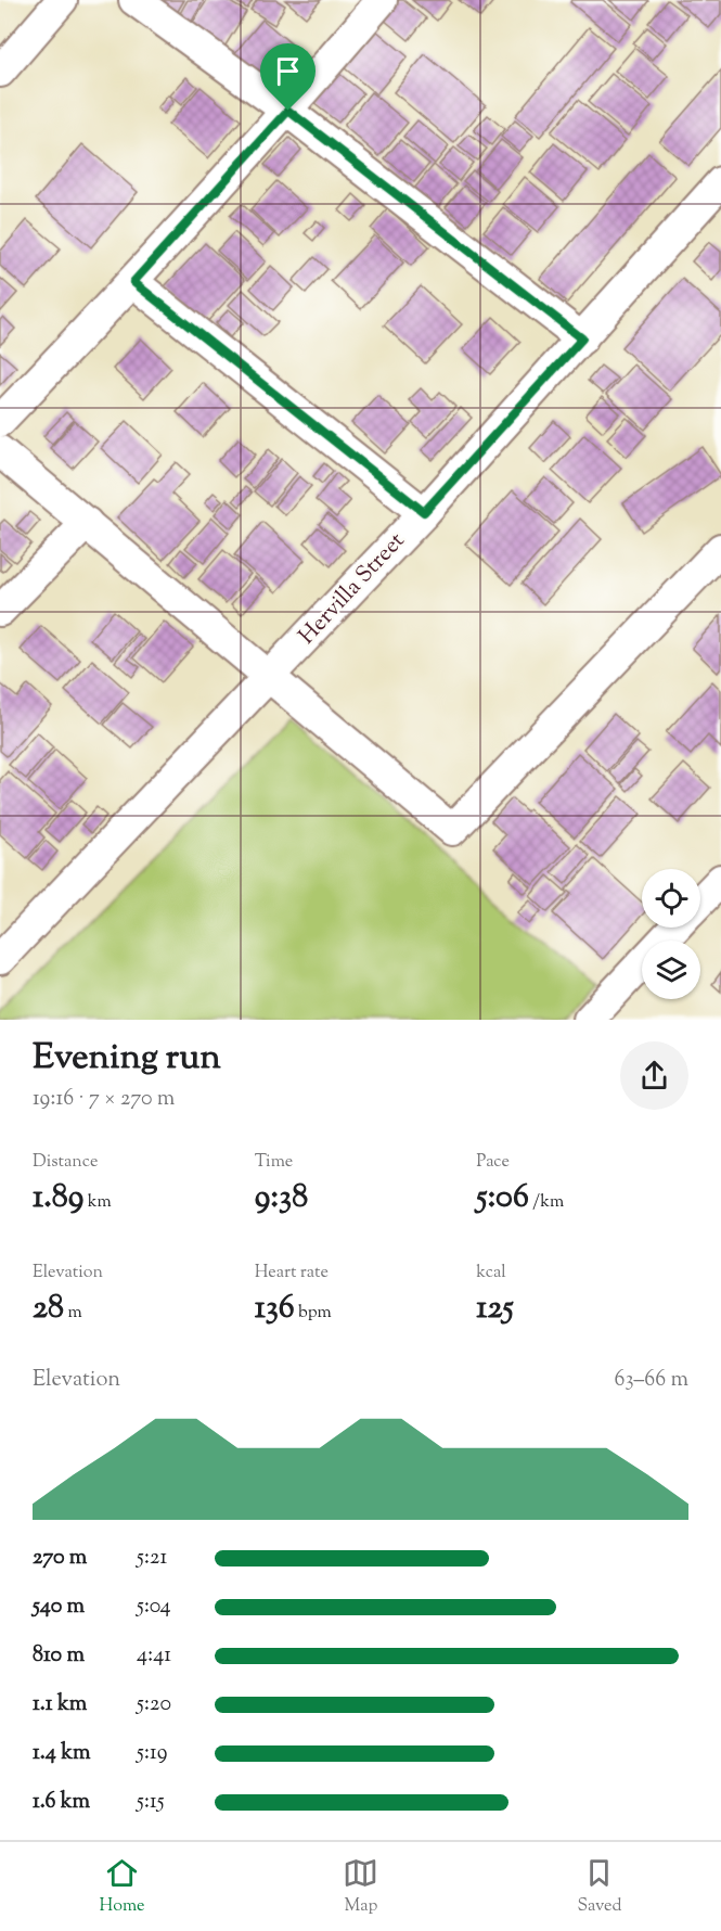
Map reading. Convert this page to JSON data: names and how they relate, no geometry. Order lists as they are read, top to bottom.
{
  "streets": {
    "street": ["Hervilla Street"]
  },
  "page": {
    "heading": ["Evening run", "19:16 · 7 × 270 m"],
    "stats": [
      ["Distance", "1.89 km"],
      ["Time", "9:38"],
      ["Pace", "5:06 /km"],
      ["Elevation", "28 m"],
      ["Heart rate", "136 bpm"],
      ["kcal", "125"]
    ],
    "chart": ["Elevation", "63–66 m"],
    "list": [
      {
        "name": "270 m",
        "note": "5:21"
      },
      {
        "name": "540 m",
        "note": "5:04"
      },
      {
        "name": "810 m",
        "note": "4:41"
      },
      {
        "name": "1.1 km",
        "note": "5:20"
      },
      {
        "name": "1.4 km",
        "note": "5:19"
      },
      {
        "name": "1.6 km",
        "note": "5:15"
      }
    ],
    "tabs": ["Home", "Map", "Saved"]
  }
}
